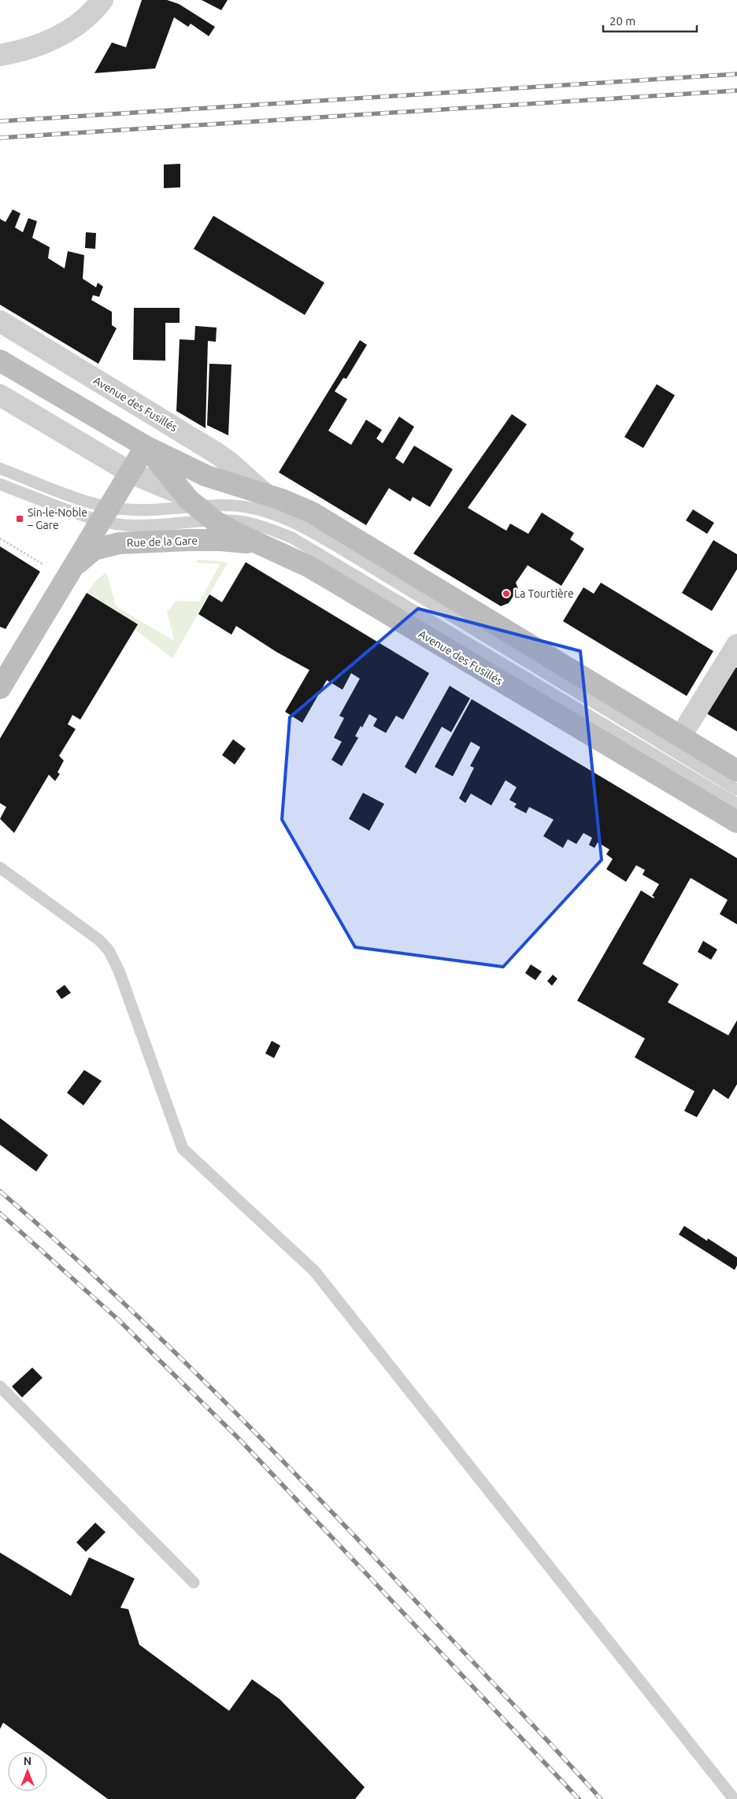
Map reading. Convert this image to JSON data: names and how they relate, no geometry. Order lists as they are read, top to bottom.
{
  "streets": {
    "main road": ["Avenue des Fusillés", "Rue de la Gare"]
  },
  "crossings": [
    ["Avenue des Fusillés", "Rue de la Gare"]
  ],
  "places": {
    "transit": ["Sin-le-Noble – Gare"],
    "other": ["La Tourtière"]
  },
  "scale_bar": "20 m",
  "north": "top"
}
